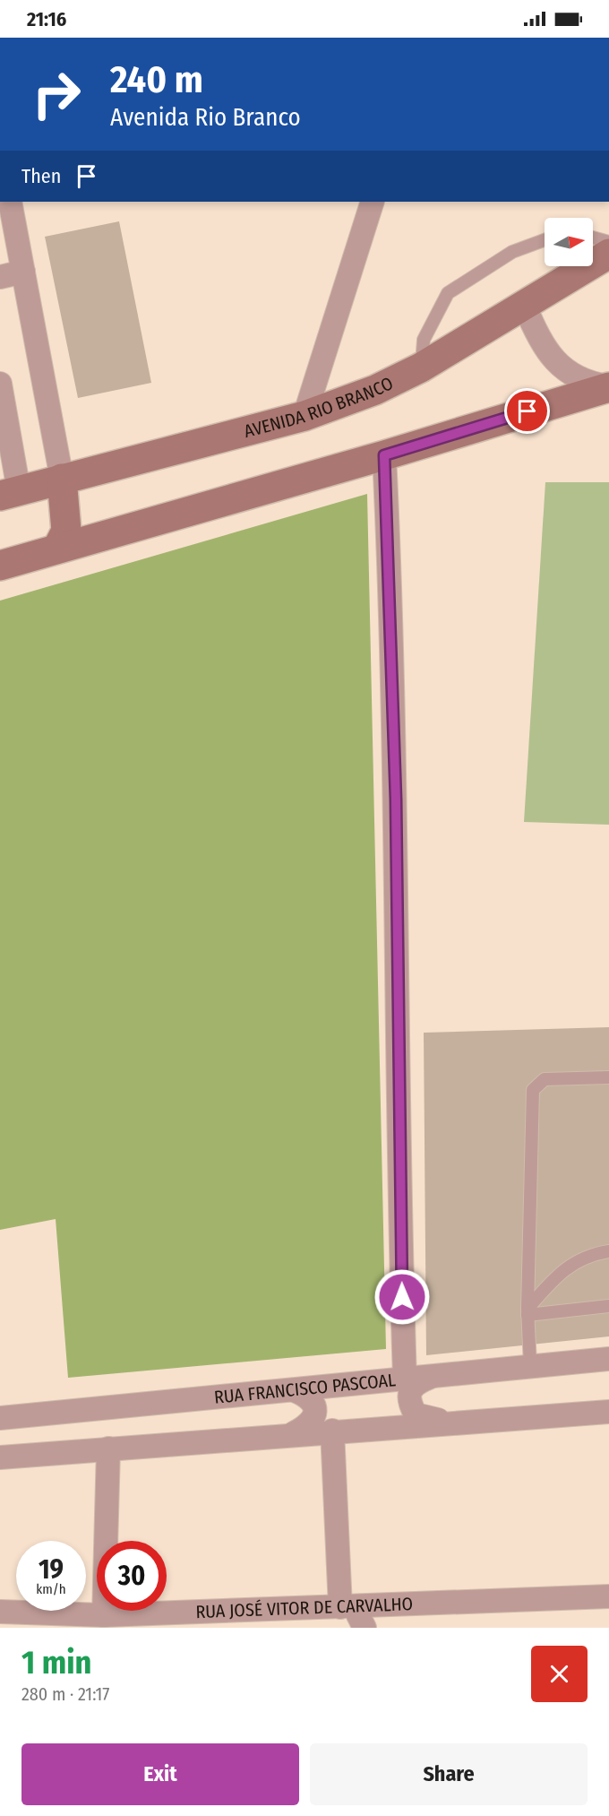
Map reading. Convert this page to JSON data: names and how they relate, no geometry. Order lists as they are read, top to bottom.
{
  "streets": {
    "main road": ["AVENIDA RIO BRANCO"],
    "street": ["RUA FRANCISCO PASCOAL", "RUA JOSÉ VITOR DE CARVALHO"]
  },
  "north": "right",
  "page": {
    "status": "21:16",
    "turn": ["240 m", "Avenida Rio Branco"],
    "then": "Then",
    "speed": "19 km/h",
    "limit": "30",
    "heading": ["1 min", "280 m · 21:17"],
    "buttons": ["Exit", "Share"]
  }
}
